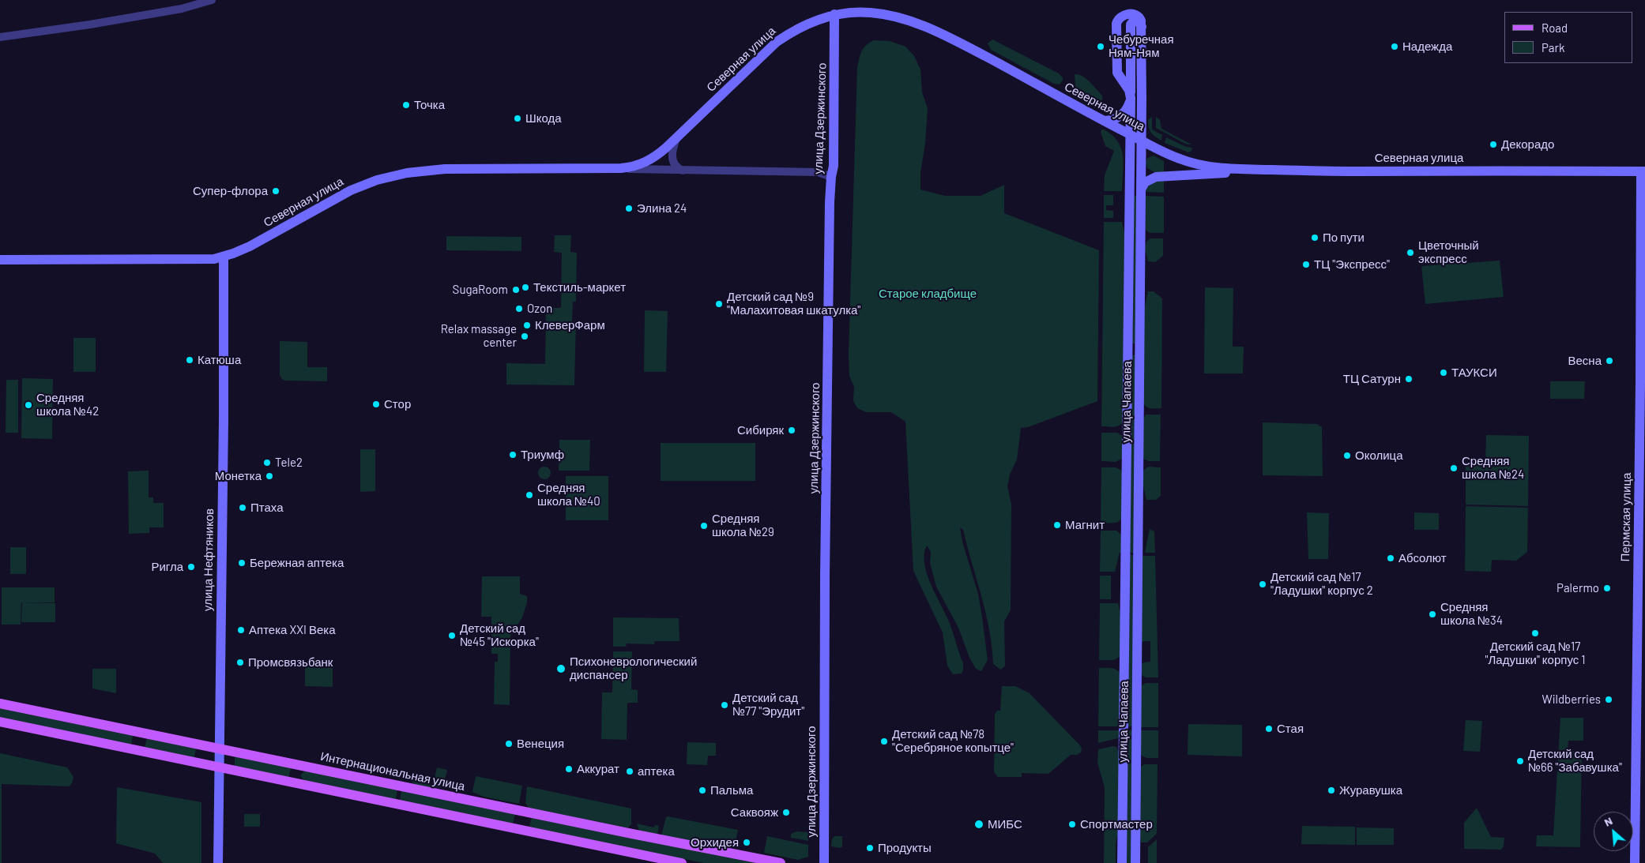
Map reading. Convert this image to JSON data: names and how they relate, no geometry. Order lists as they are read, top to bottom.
{
  "streets": {
    "main road": [
      "Северная улица",
      "улица Дзержинского",
      "улица Чапаева",
      "Пермская улица",
      "улица Нефтяников",
      "Интернациональная улица"
    ]
  },
  "crossings": [
    ["Северная улица", "улица Дзержинского"],
    ["Северная улица", "улица Чапаева"],
    ["Северная улица", "Пермская улица"],
    ["Северная улица", "улица Нефтяников"],
    ["улица Нефтяников", "Интернациональная улица"]
  ],
  "parks": ["Старое кладбище"],
  "places": [
    "Чебуречная Ням-Ням",
    "Надежда",
    "Точка",
    "Шкода",
    "Декорадо",
    "Супер-флора",
    "Элина 24",
    "По пути",
    "Цветочный экспресс",
    "ТЦ \"Экспресс\"",
    "Текстиль-маркет",
    "SugaRoom",
    "Детский сад №9 \"Малахитовая шкатулка\"",
    "Ozon",
    "КлеверФарм",
    "Relax massage center",
    "Катюша",
    "Весна",
    "ТАУКСИ",
    "ТЦ Сатурн",
    "Стор",
    "Средняя школа №42",
    "Сибиряк",
    "Триумф",
    "Околица",
    "Tele2",
    "Средняя школа №24",
    "Монетка",
    "Средняя школа №40",
    "Птаха",
    "Магнит",
    "Средняя школа №29",
    "Абсолют",
    "Бережная аптека",
    "Ригла",
    "Детский сад №17 \"Ладушки\" корпус 2",
    "Palermo",
    "Средняя школа №34",
    "Аптека XXI Века",
    "Детский сад №17 \"Ладушки\" корпус 1",
    "Детский сад №45 \"Искорка\"",
    "Промсвязьбанк",
    "Психоневрологический диспансер",
    "Wildberries",
    "Детский сад №77 \"Эрудит\"",
    "Стая",
    "Детский сад №78 \"Серебряное копытце\"",
    "Венеция",
    "Детский сад №66 \"Забавушка\"",
    "Аккурат",
    "аптека",
    "Пальма",
    "Журавушка",
    "Саквояж",
    "МИБС",
    "Спортмастер",
    "Орхидея",
    "Продукты"
  ],
  "legend": ["Road", "Park"],
  "north": "top left"
}
